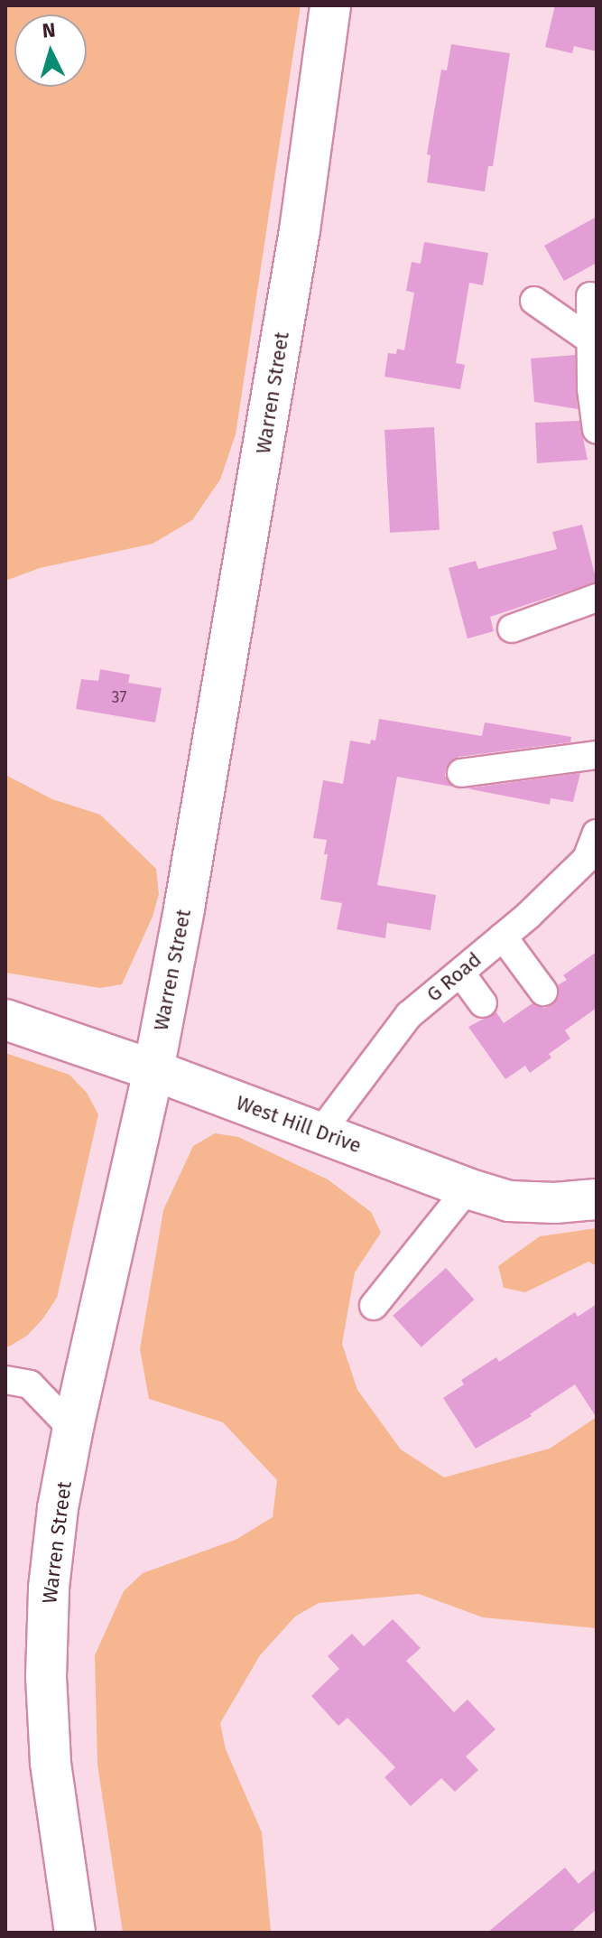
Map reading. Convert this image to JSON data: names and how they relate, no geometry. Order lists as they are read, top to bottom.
{
  "streets": {
    "street": ["Warren Street", "G Road", "West Hill Drive"]
  },
  "crossings": [
    ["Warren Street", "West Hill Drive"],
    ["G Road", "West Hill Drive"]
  ],
  "house_numbers": ["37"],
  "north": "top"
}
